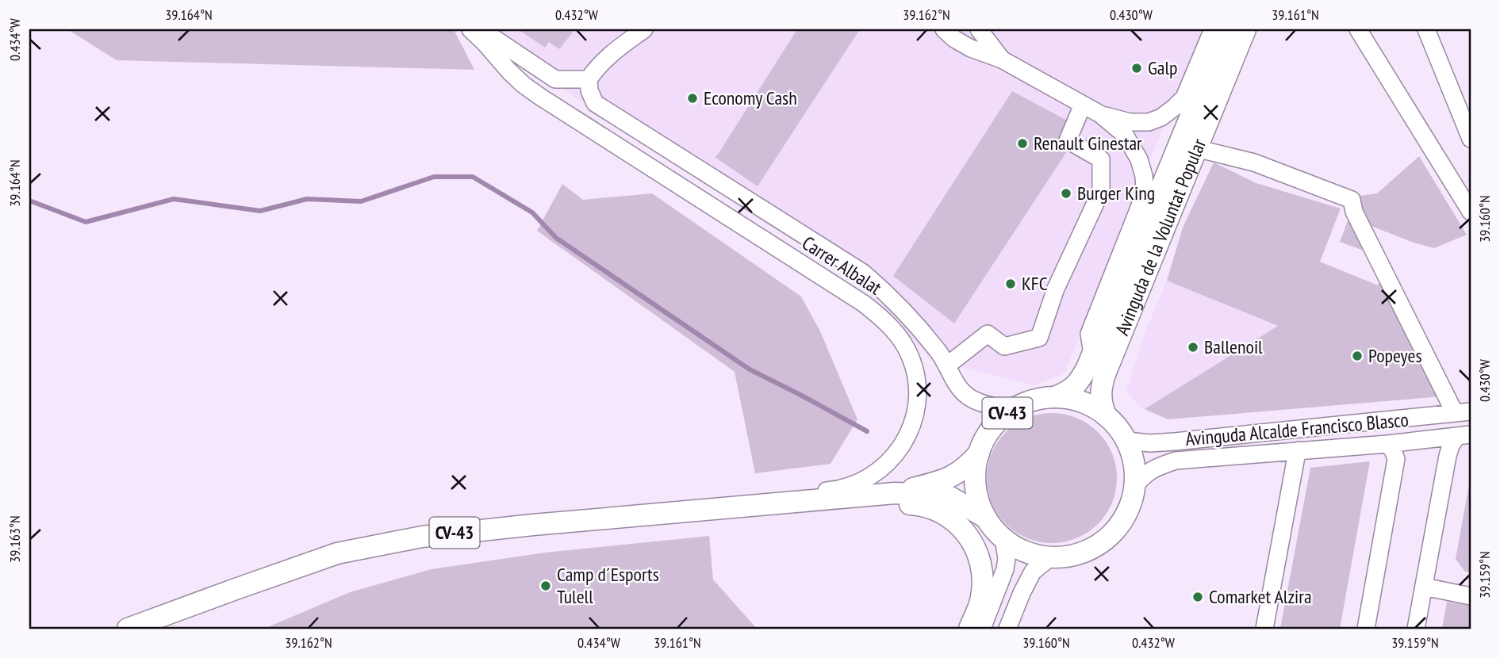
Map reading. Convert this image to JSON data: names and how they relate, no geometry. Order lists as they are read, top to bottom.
{
  "streets": {
    "main road": ["Avinguda de la Voluntat Popular", "CV-43"],
    "street": ["Carrer Albalat", "Avinguda Alcalde Francisco Blasco"]
  },
  "crossings": [
    ["Avinguda de la Voluntat Popular", "Carrer Albalat"],
    ["Avinguda de la Voluntat Popular", "CV-43"],
    ["Avinguda de la Voluntat Popular", "Avinguda Alcalde Francisco Blasco"],
    ["Carrer Albalat", "CV-43"],
    ["Carrer Albalat", "Avinguda Alcalde Francisco Blasco"],
    ["CV-43", "Avinguda Alcalde Francisco Blasco"]
  ],
  "places": [
    "Galp",
    "Economy Cash",
    "Renault Ginestar",
    "Burger King",
    "KFC",
    "Ballenoil",
    "Popeyes",
    "Camp d´Esports Tulell",
    "Comarket Alzira"
  ],
  "coordinates": [
    "39.164°N",
    "0.432°W",
    "39.162°N",
    "0.430°W",
    "39.161°N",
    "0.434°W",
    "39.160°N",
    "39.163°N",
    "39.159°N"
  ]
}
